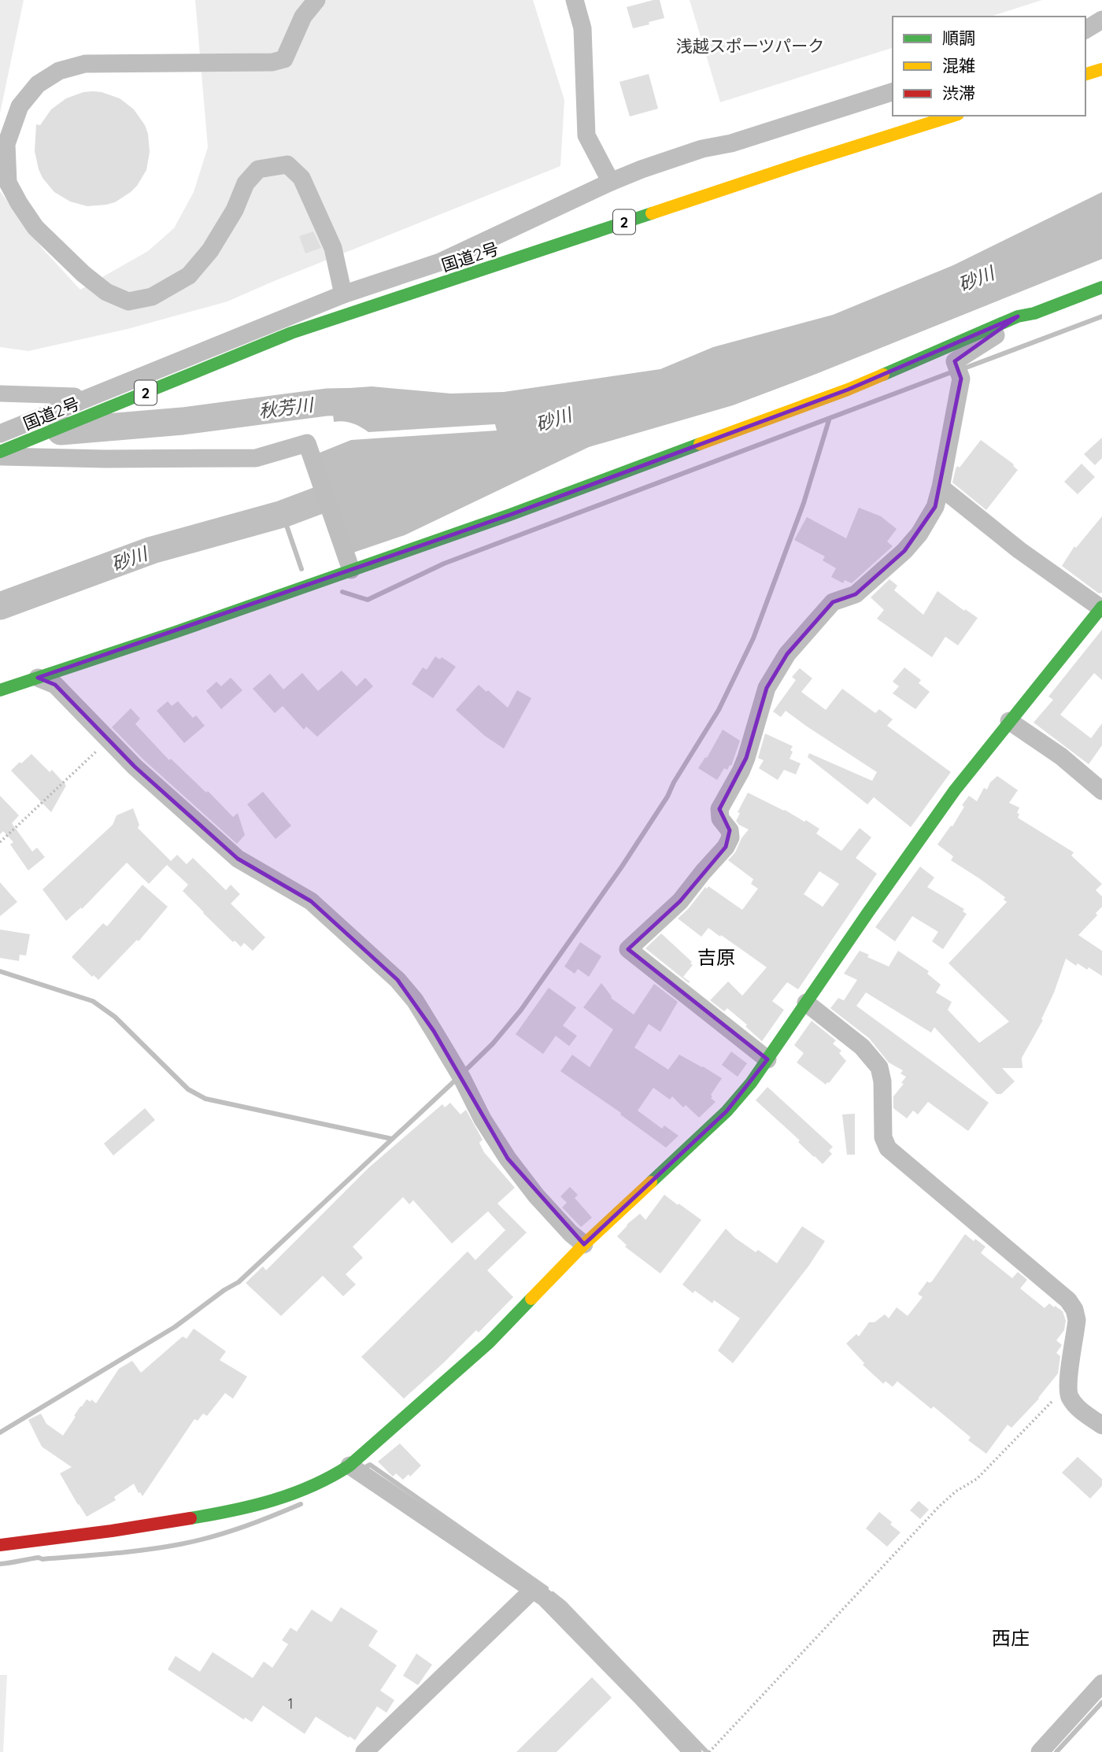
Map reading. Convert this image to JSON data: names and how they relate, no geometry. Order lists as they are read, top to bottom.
{
  "streets": {
    "main road": ["2", "国道2号"]
  },
  "districts": ["吉原", "西庄"],
  "water": ["砂川", "秋芳川"],
  "parks": ["浅越スポーツパーク"],
  "house_numbers": ["1"],
  "legend": ["順調", "混雑", "渋滞"]
}
